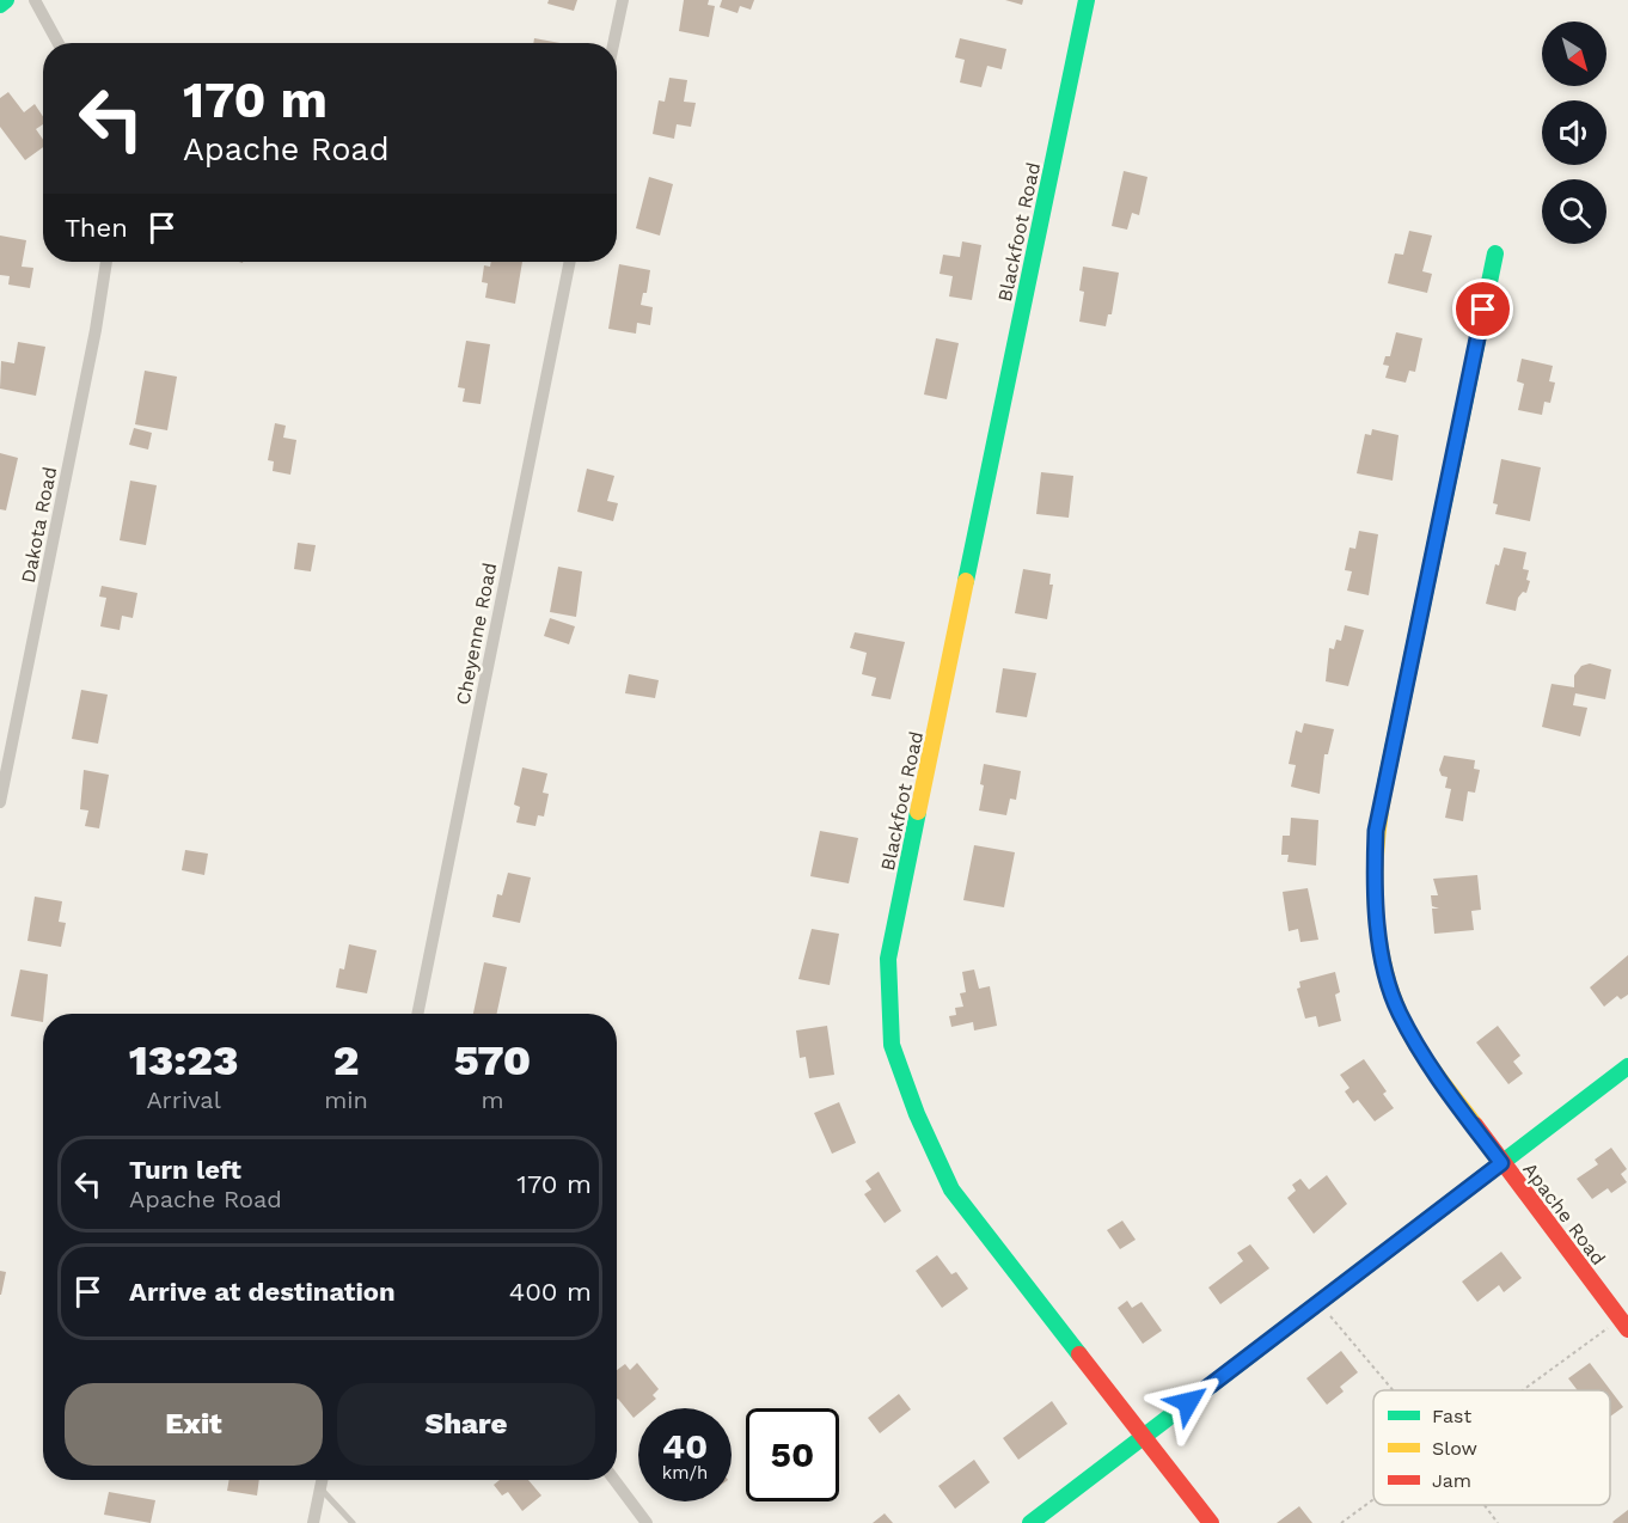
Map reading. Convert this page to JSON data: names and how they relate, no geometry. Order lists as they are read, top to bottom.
{
  "streets": {
    "street": [
      "Blackfoot Road",
      "Dakota Road",
      "Cheyenne Road",
      "Apache Road"
    ]
  },
  "legend": ["Fast", "Slow", "Jam"],
  "north": "bottom right",
  "page": {
    "turn": ["170 m", "Apache Road"],
    "then": "Then",
    "eta": [
      "13:23",
      "Arrival",
      "2",
      "min",
      "570",
      "m"
    ],
    "list": [
      {
        "name": "Turn left",
        "note": "Apache Road",
        "value": "170 m"
      },
      {
        "name": "Arrive at destination",
        "value": "400 m"
      }
    ],
    "buttons": ["Exit", "Share"],
    "speed": "40 km/h",
    "limit": "50"
  }
}
